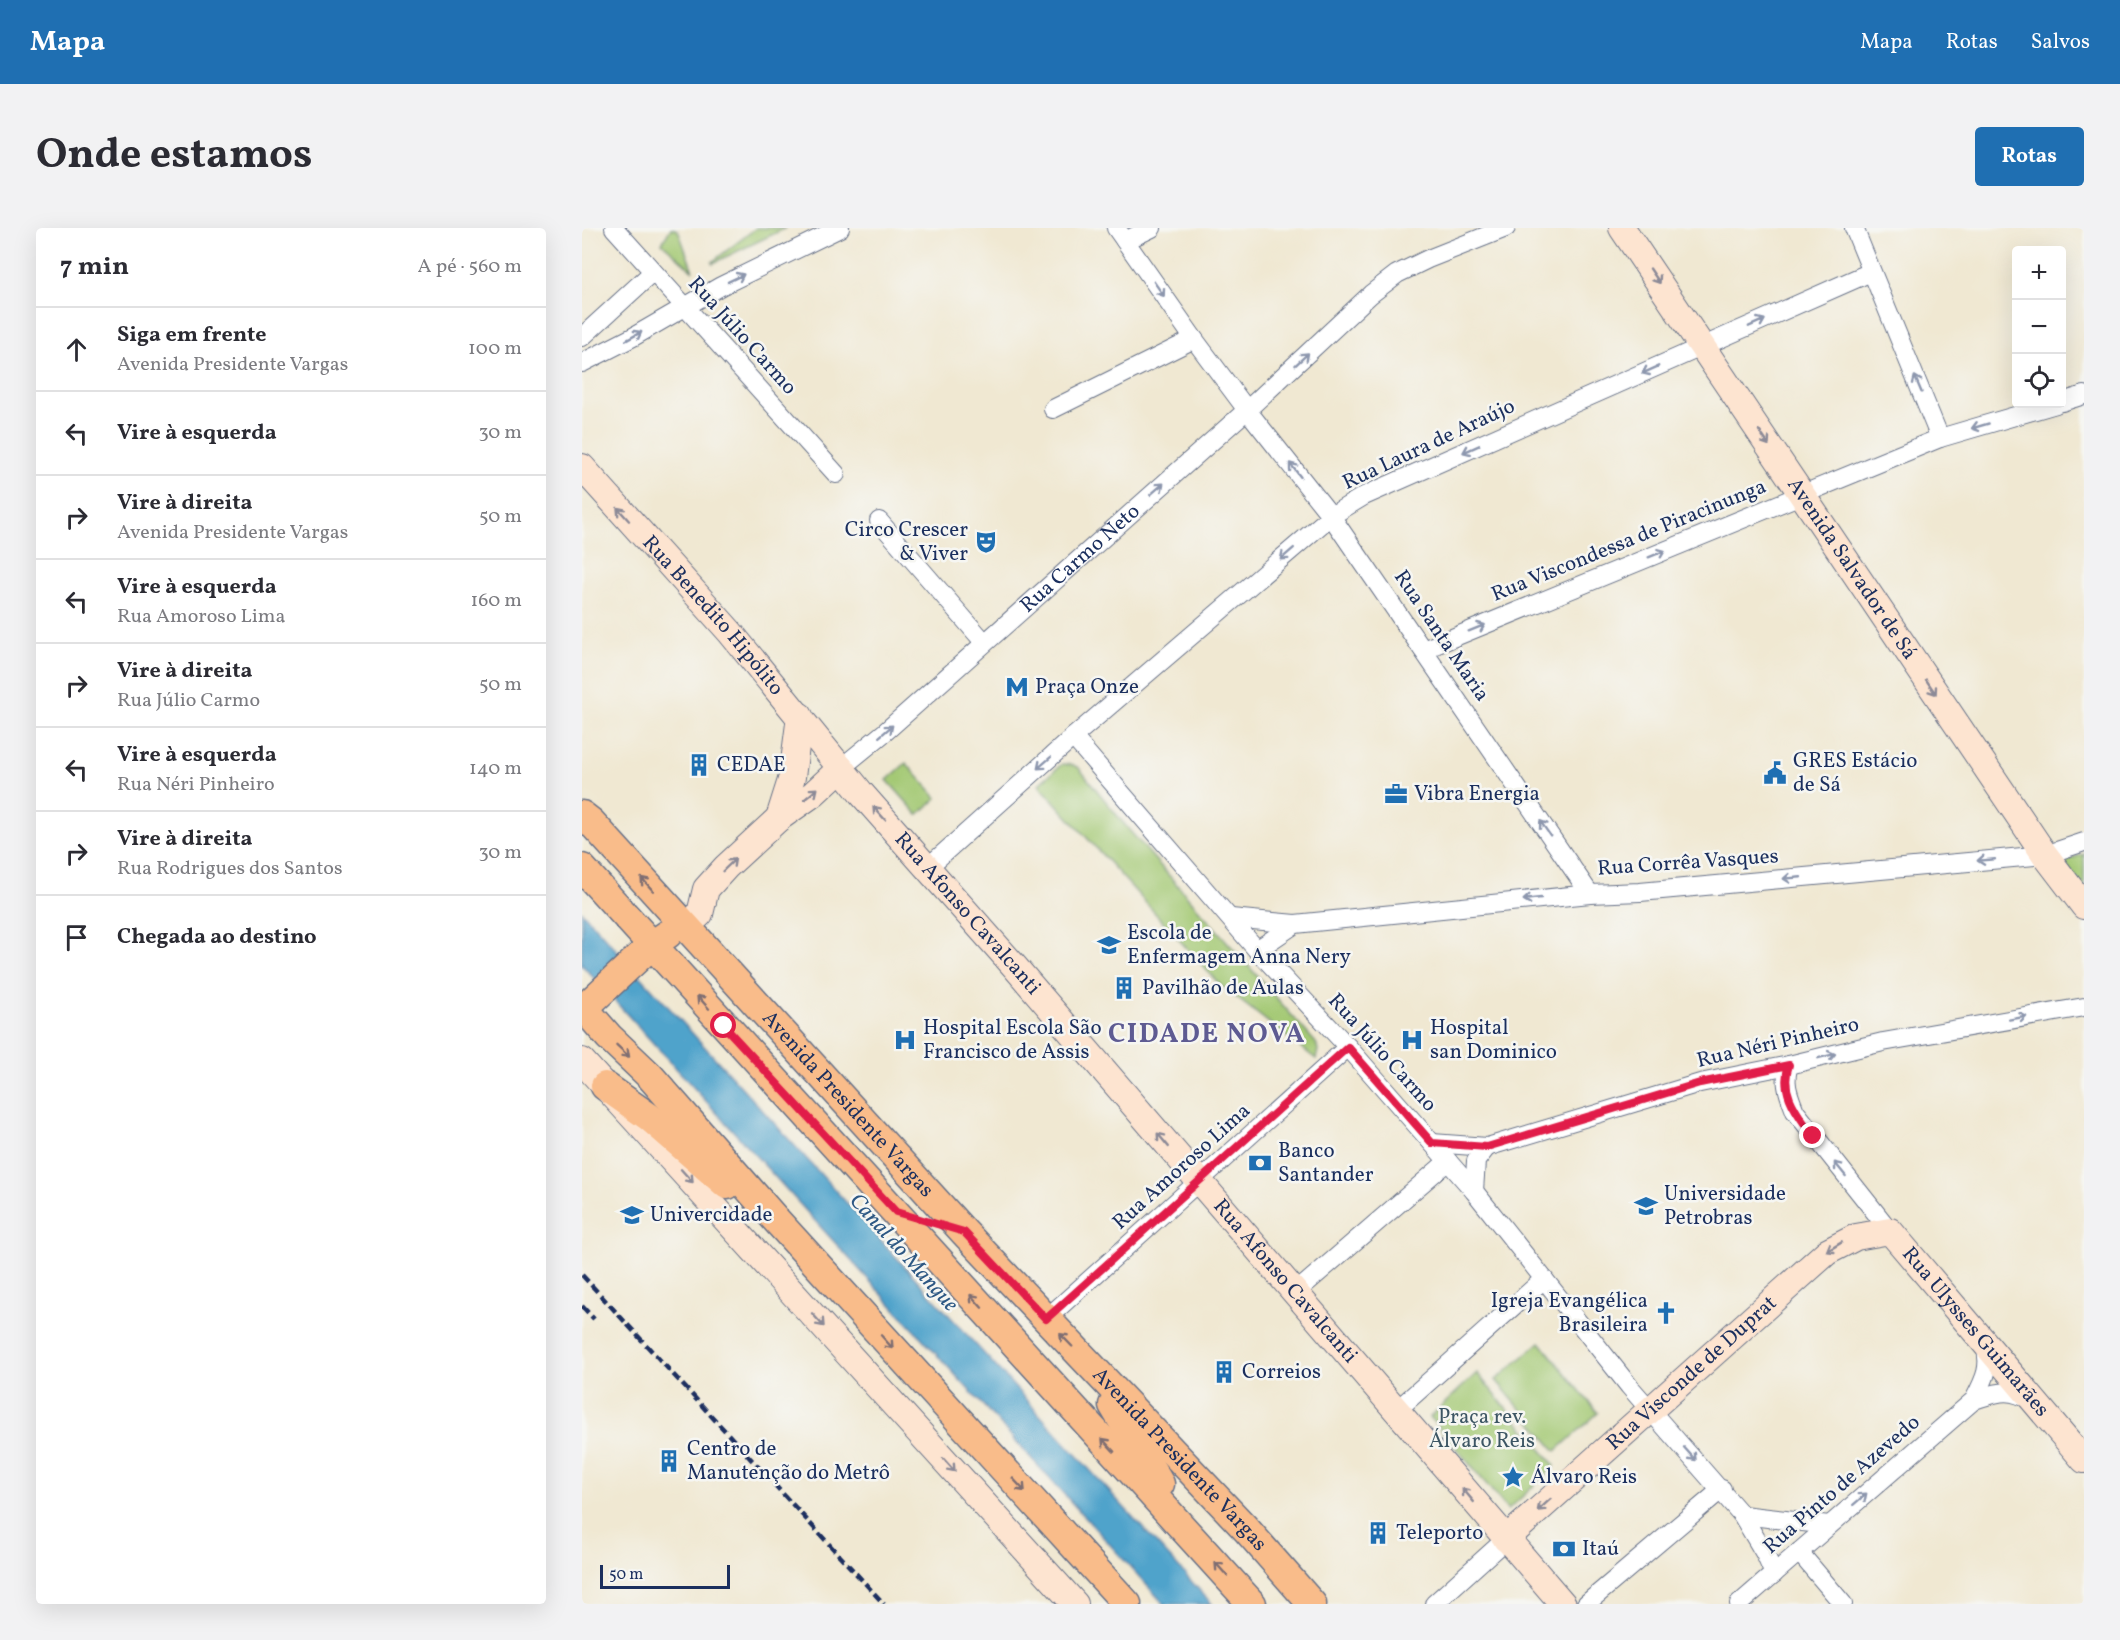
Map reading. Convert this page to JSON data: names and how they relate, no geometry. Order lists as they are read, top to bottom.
{
  "streets": {
    "main road": ["Avenida Presidente Vargas"],
    "street": [
      "Rua Júlio Carmo",
      "Rua Laura de Araújo",
      "Rua Viscondessa de Piracinunga",
      "Rua Carmo Neto",
      "Avenida Salvador de Sá",
      "Rua Benedito Hipólito",
      "Rua Santa Maria",
      "Rua Corrêa Vasques",
      "Rua Afonso Cavalcanti",
      "Rua Néri Pinheiro",
      "Rua Amoroso Lima",
      "Rua Ulysses Guimarães",
      "Rua Visconde de Duprat",
      "Rua Pinto de Azevedo"
    ]
  },
  "crossings": [
    ["Rua Júlio Carmo", "Rua Laura de Araújo"],
    ["Rua Júlio Carmo", "Rua Corrêa Vasques"],
    ["Rua Júlio Carmo", "Rua Néri Pinheiro"],
    ["Rua Júlio Carmo", "Rua Amoroso Lima"],
    ["Rua Júlio Carmo", "Rua Visconde de Duprat"],
    ["Rua Júlio Carmo", "Rua Pinto de Azevedo"],
    ["Rua Laura de Araújo", "Avenida Salvador de Sá"],
    ["Rua Laura de Araújo", "Rua Santa Maria"],
    ["Rua Laura de Araújo", "Rua Afonso Cavalcanti"],
    ["Rua Viscondessa de Piracinunga", "Avenida Salvador de Sá"],
    ["Rua Viscondessa de Piracinunga", "Rua Santa Maria"],
    ["Rua Carmo Neto", "Rua Benedito Hipólito"],
    ["Rua Carmo Neto", "Rua Santa Maria"],
    ["Rua Carmo Neto", "Rua Afonso Cavalcanti"],
    ["Rua Carmo Neto", "Avenida Presidente Vargas"],
    ["Avenida Salvador de Sá", "Rua Corrêa Vasques"],
    ["Rua Benedito Hipólito", "Rua Afonso Cavalcanti"],
    ["Rua Santa Maria", "Rua Corrêa Vasques"],
    ["Rua Afonso Cavalcanti", "Rua Amoroso Lima"],
    ["Rua Afonso Cavalcanti", "Rua Visconde de Duprat"],
    ["Avenida Presidente Vargas", "Rua Amoroso Lima"],
    ["Rua Ulysses Guimarães", "Rua Visconde de Duprat"],
    ["Rua Ulysses Guimarães", "Rua Pinto de Azevedo"]
  ],
  "one_way": [
    "Rua Carmo Neto",
    "Avenida Salvador de Sá",
    "Rua Benedito Hipólito",
    "Rua Corrêa Vasques",
    "Rua Afonso Cavalcanti",
    "Rua Néri Pinheiro",
    "Rua Pinto de Azevedo"
  ],
  "districts": ["CIDADE NOVA"],
  "water": ["Canal do Mangue"],
  "parks": ["Praça rev. Álvaro Reis"],
  "places": {
    "theatre": ["Circo Crescer & Viver"],
    "metro station": ["Praça Onze"],
    "building": [
      "CEDAE",
      "Pavilhão de Aulas",
      "Correios",
      "Centro de Manutenção do Metrô",
      "Teleporto"
    ],
    "public building": ["GRES Estácio de Sá"],
    "office": ["Vibra Energia"],
    "school or university": ["Escola de Enfermagem Anna Nery", "Universidade Petrobras", "Univercidade"],
    "hospital": ["Hospital Escola São Francisco de Assis", "Hospital san Dominico"],
    "bank": ["Banco Santander", "Itaú"],
    "church": ["Igreja Evangélica Brasileira"],
    "place": ["Álvaro Reis"]
  },
  "scale_bar": "50 m",
  "page": {
    "header": "Mapa",
    "nav": ["Mapa", "Rotas", "Salvos"],
    "title": "Onde estamos",
    "buttons": "Rotas",
    "heading": ["7 min", "A pé · 560 m"],
    "map_buttons": ["+", "−"],
    "list": [
      ["Siga em frente", "Avenida Presidente Vargas", "100 m"],
      ["Vire à esquerda", "30 m"],
      ["Vire à direita", "Avenida Presidente Vargas", "50 m"],
      ["Vire à esquerda", "Rua Amoroso Lima", "160 m"],
      ["Vire à direita", "Rua Júlio Carmo", "50 m"],
      ["Vire à esquerda", "Rua Néri Pinheiro", "140 m"],
      ["Vire à direita", "Rua Rodrigues dos Santos", "30 m"],
      "Chegada ao destino"
    ],
    "scale": "50 m"
  }
}
